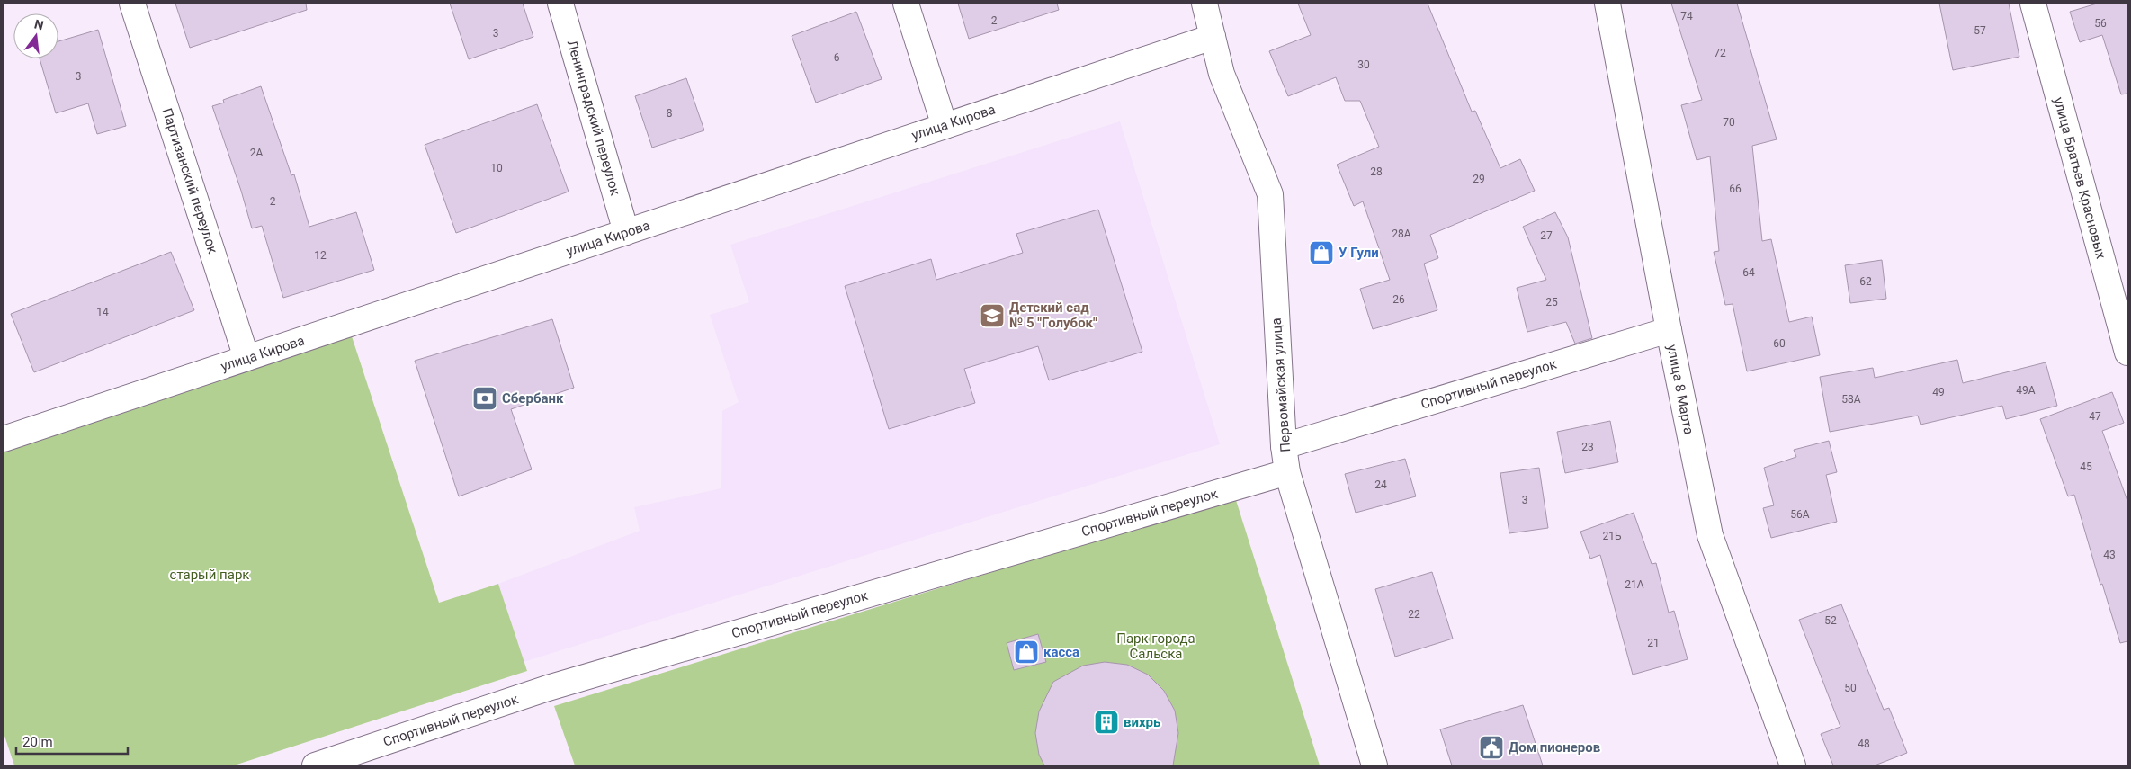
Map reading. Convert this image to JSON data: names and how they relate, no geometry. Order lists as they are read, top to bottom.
{
  "streets": {
    "street": [
      "Ленинградский переулок",
      "улица Кирова",
      "улица Братьев Красновых",
      "Партизанский переулок",
      "Спортивный переулок",
      "Первомайская улица",
      "улица 8 Марта"
    ]
  },
  "crossings": [
    ["Ленинградский переулок", "улица Кирова"],
    ["улица Кирова", "Партизанский переулок"],
    ["улица Кирова", "Первомайская улица"],
    ["Спортивный переулок", "Первомайская улица"],
    ["Спортивный переулок", "улица 8 Марта"]
  ],
  "parks": ["старый парк", "Парк города Сальска"],
  "places": {
    "shop": ["У Гули", "касса"],
    "school or university": ["Детский сад № 5 \"Голубок\""],
    "bank": ["Сбербанк"],
    "building": ["вихрь"],
    "public building": ["Дом пионеров"]
  },
  "house_numbers": [
    "74",
    "2",
    "56",
    "57",
    "3",
    "72",
    "6",
    "30",
    "3",
    "8",
    "70",
    "2А",
    "10",
    "28",
    "29",
    "66",
    "2",
    "28А",
    "27",
    "12",
    "64",
    "62",
    "26",
    "25",
    "14",
    "60",
    "49А",
    "49",
    "58А",
    "47",
    "23",
    "45",
    "24",
    "3",
    "56А",
    "21Б",
    "43",
    "21А",
    "22",
    "52",
    "21",
    "50",
    "48"
  ],
  "scale_bar": "20 m",
  "north": "top"
}
